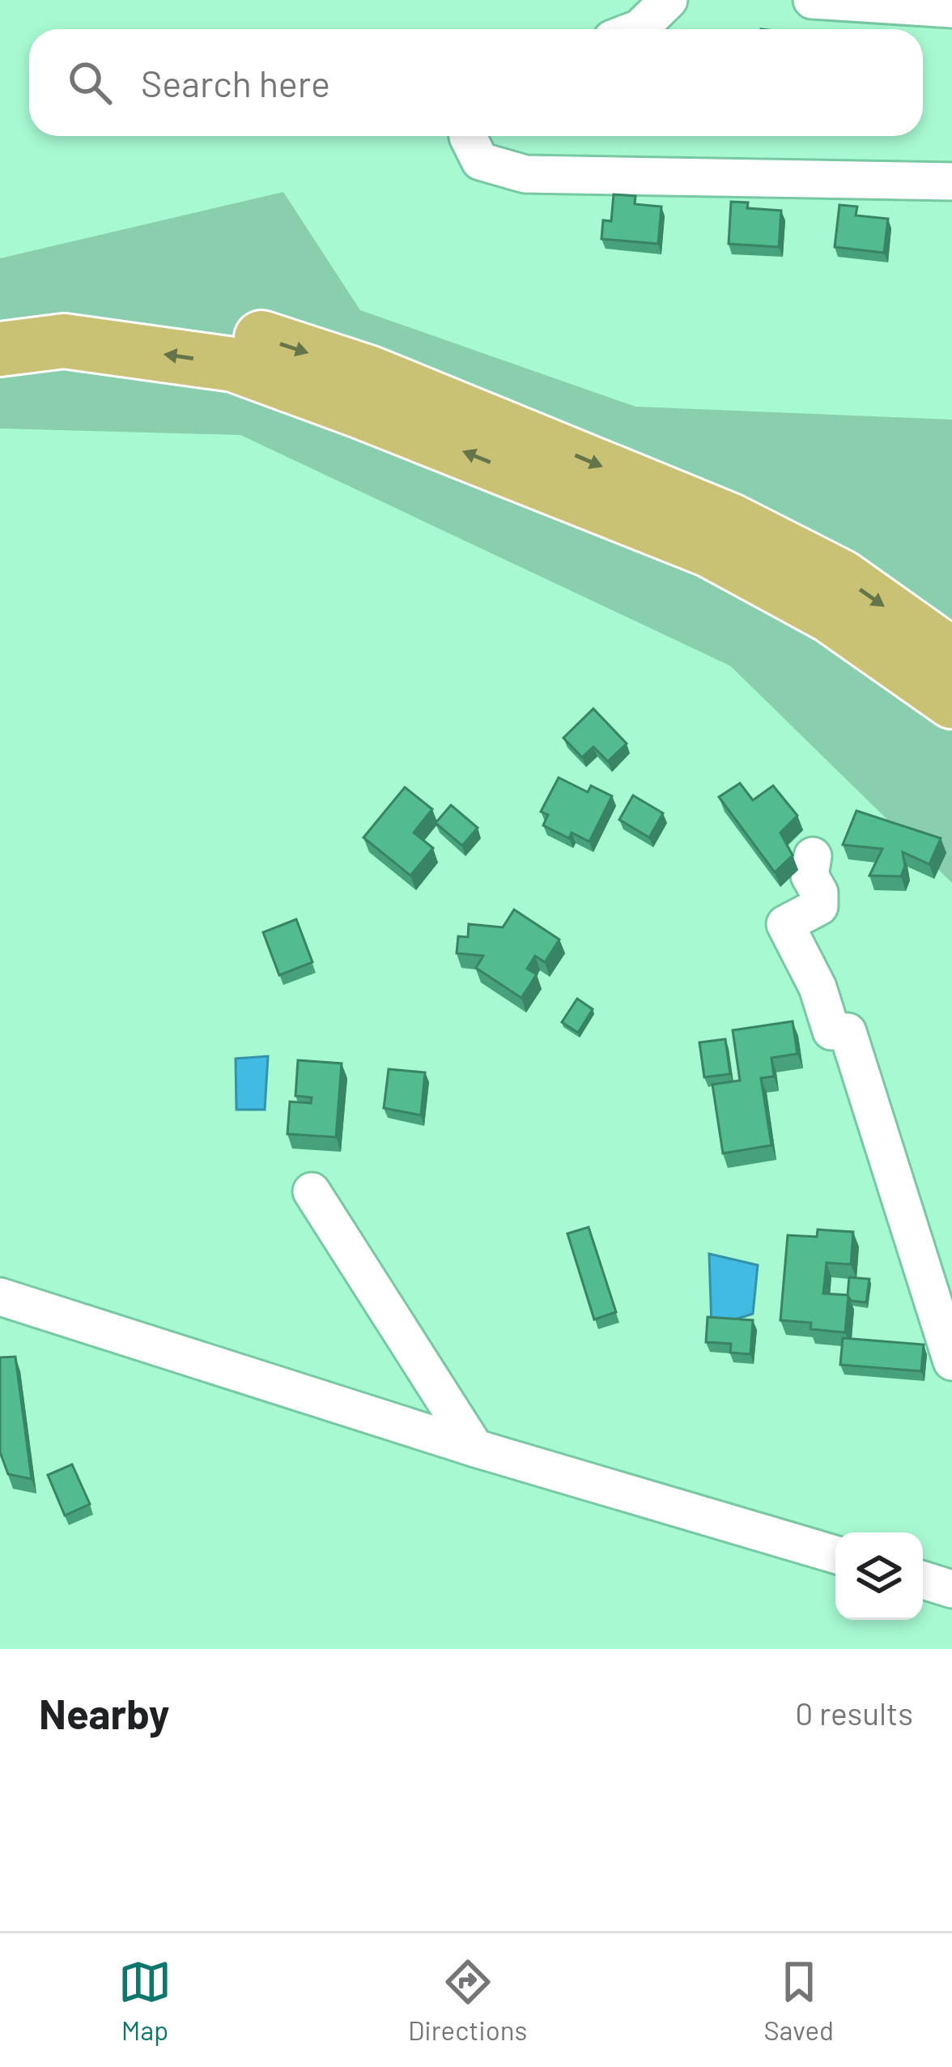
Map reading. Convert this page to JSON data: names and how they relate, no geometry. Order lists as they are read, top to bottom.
{
  "page": {
    "search": "Search here",
    "heading": ["Nearby", "0 results"],
    "nav": ["Map", "Directions", "Saved"]
  }
}
